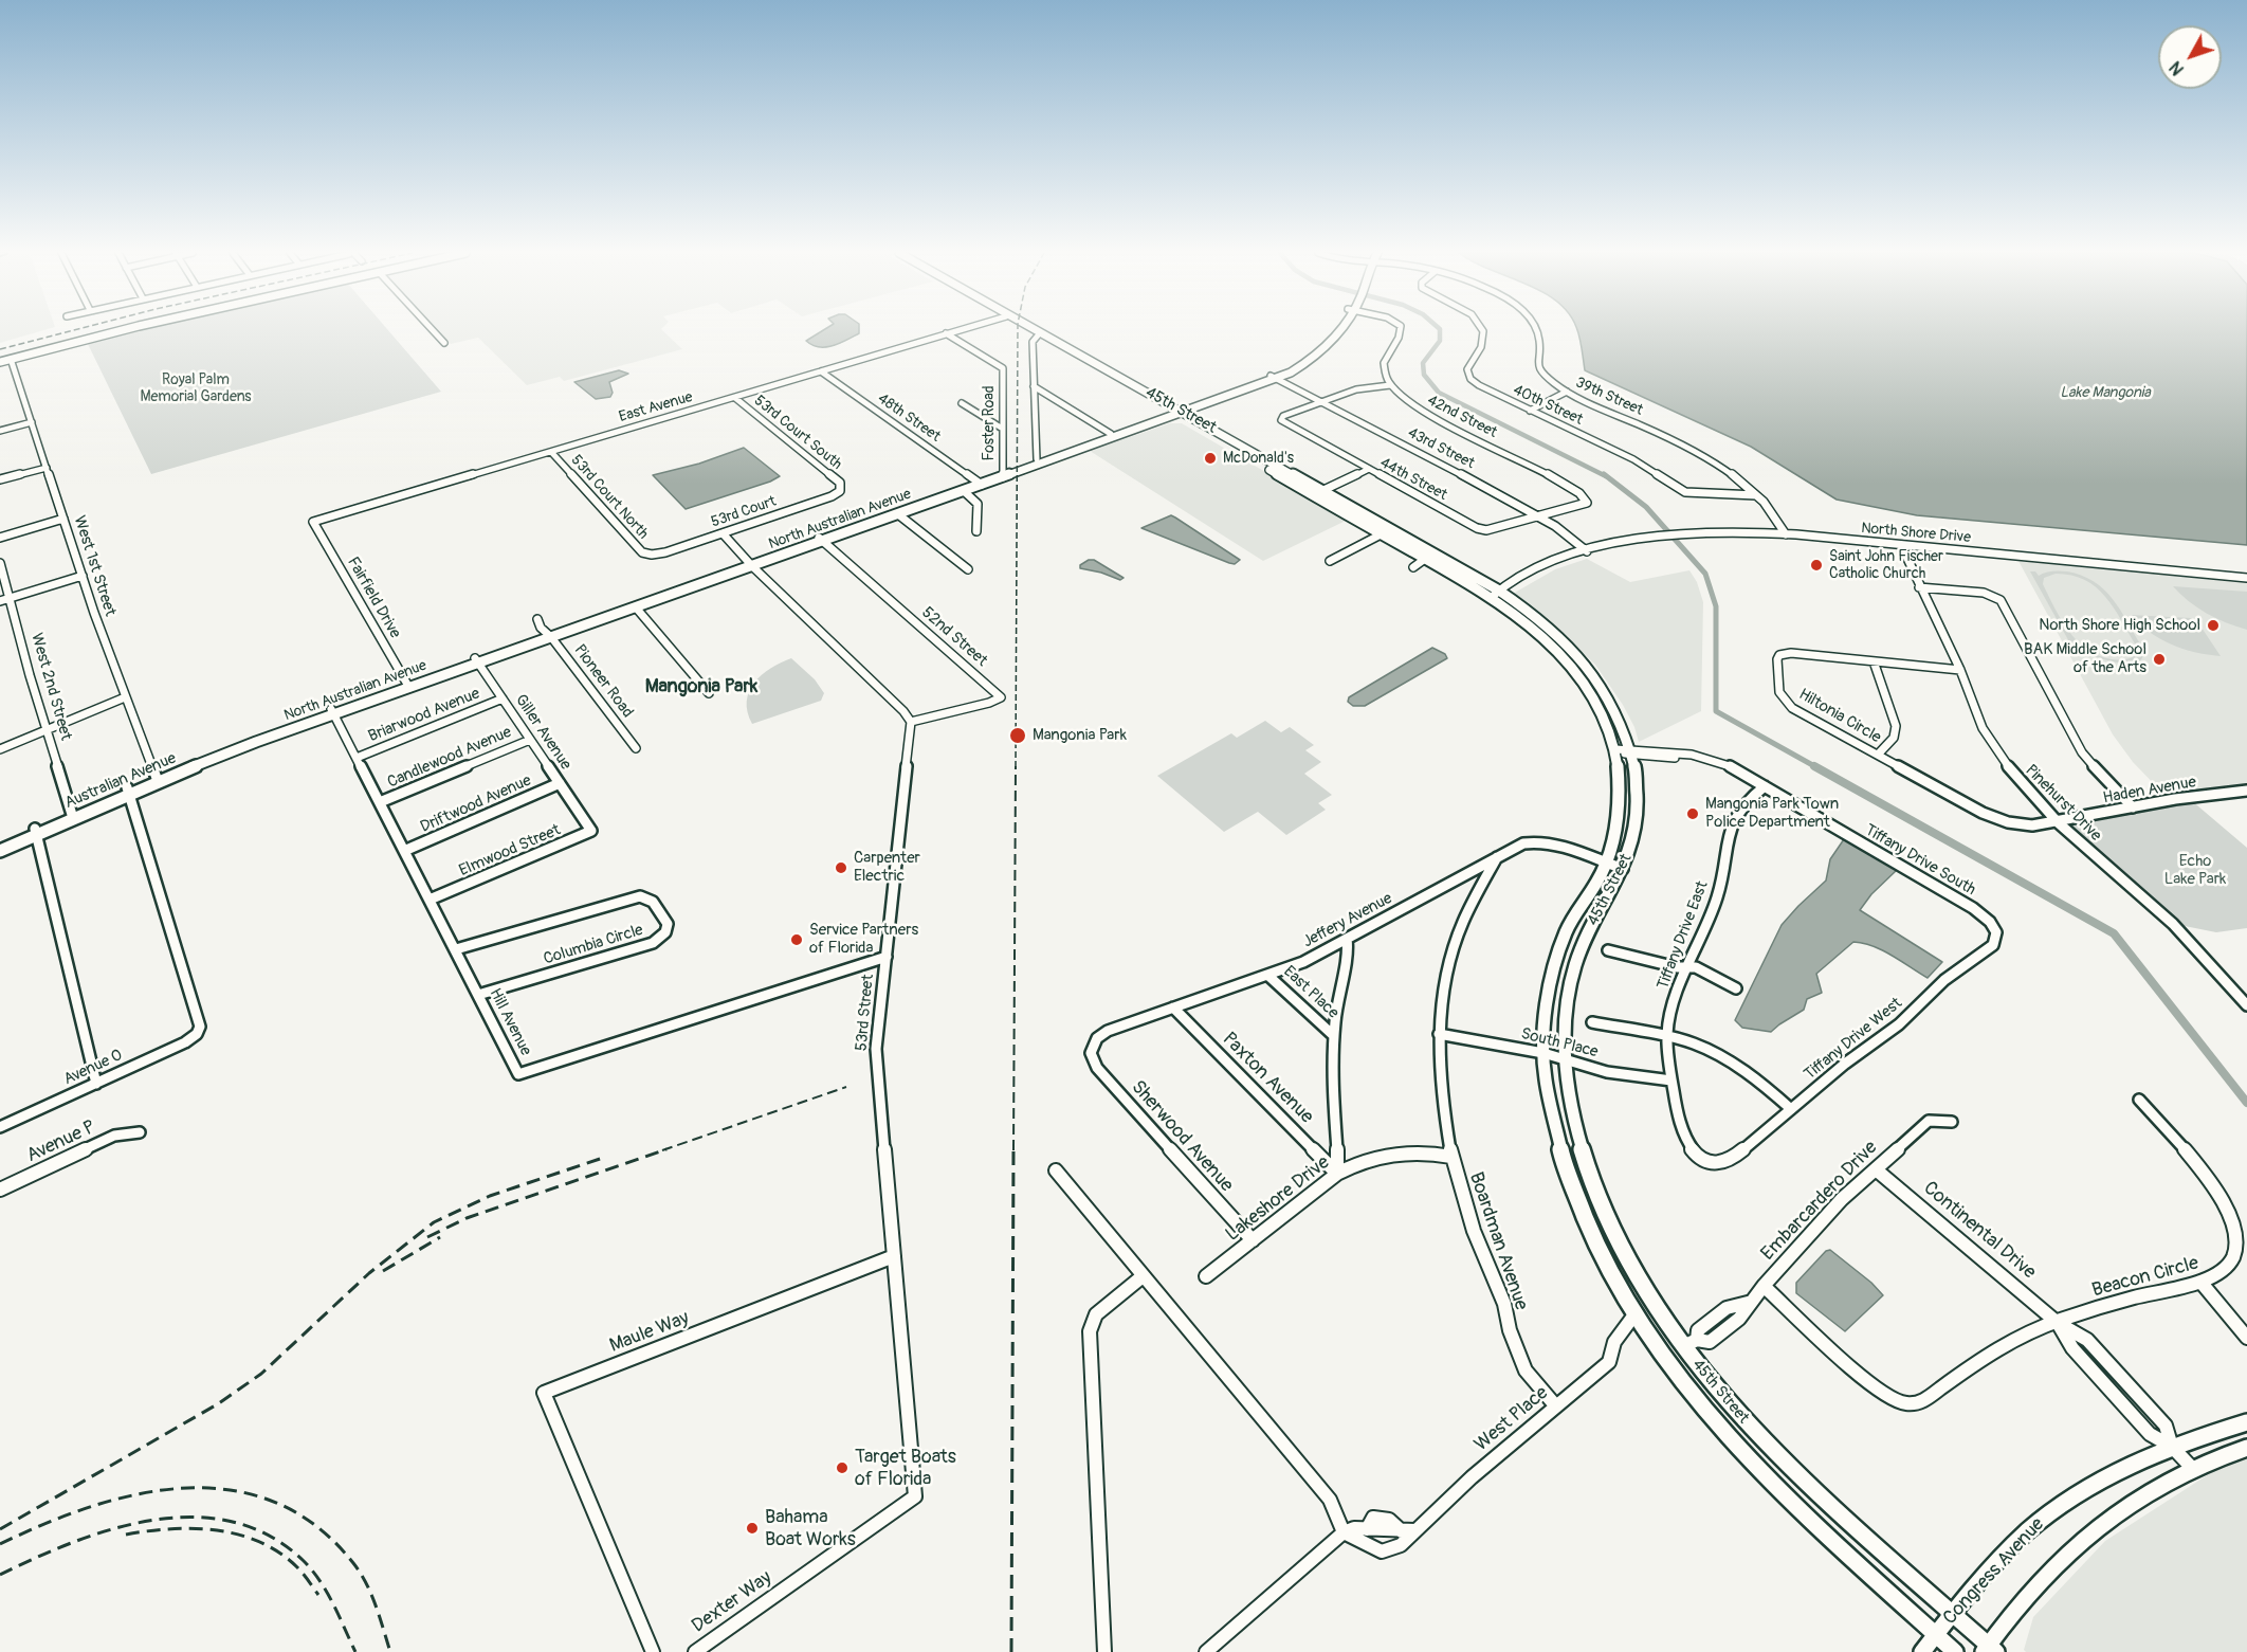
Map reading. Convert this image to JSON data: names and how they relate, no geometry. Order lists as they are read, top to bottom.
{
  "streets": {
    "main road": [
      "45th Street",
      "North Australian Avenue",
      "Australian Avenue",
      "Congress Avenue"
    ],
    "street": [
      "39th Street",
      "40th Street",
      "East Avenue",
      "42nd Street",
      "48th Street",
      "Foster Road",
      "53rd Court South",
      "43rd Street",
      "44th Street",
      "53rd Court North",
      "53rd Court",
      "North Shore Drive",
      "West 1st Street",
      "Fairfield Drive",
      "52nd Street",
      "Pioneer Road",
      "West 2nd Street",
      "Briarwood Avenue",
      "Hiltonia Circle",
      "Giller Avenue",
      "Candlewood Avenue",
      "Haden Avenue",
      "Pinehurst Drive",
      "Driftwood Avenue",
      "Elmwood Street",
      "Tiffany Drive South",
      "Jeffery Avenue",
      "Tiffany Drive East",
      "Columbia Circle",
      "East Place",
      "53rd Street",
      "Hill Avenue",
      "Tiffany Drive West",
      "South Place",
      "Avenue O",
      "Paxton Avenue",
      "Sherwood Avenue",
      "Avenue P",
      "Lakeshore Drive",
      "Embarcardero Drive",
      "Continental Drive",
      "Boardman Avenue",
      "Beacon Circle",
      "Maule Way",
      "West Place",
      "Dexter Way"
    ]
  },
  "crossings": [
    ["39th Street", "40th Street"],
    ["39th Street", "North Shore Drive"],
    ["East Avenue", "48th Street"],
    ["East Avenue", "Foster Road"],
    ["East Avenue", "53rd Court South"],
    ["East Avenue", "53rd Court North"],
    ["East Avenue", "Fairfield Drive"],
    ["45th Street", "North Australian Avenue"],
    ["45th Street", "North Shore Drive"],
    ["45th Street", "Tiffany Drive South"],
    ["45th Street", "Jeffery Avenue"],
    ["45th Street", "South Place"],
    ["45th Street", "Embarcardero Drive"],
    ["45th Street", "West Place"],
    ["45th Street", "Congress Avenue"],
    ["42nd Street", "43rd Street"],
    ["42nd Street", "44th Street"],
    ["48th Street", "North Australian Avenue"],
    ["Foster Road", "North Australian Avenue"],
    ["53rd Court South", "53rd Court"],
    ["43rd Street", "44th Street"],
    ["43rd Street", "North Australian Avenue"],
    ["43rd Street", "North Shore Drive"],
    ["53rd Court North", "53rd Court"],
    ["North Australian Avenue", "Fairfield Drive"],
    ["North Australian Avenue", "52nd Street"],
    ["North Australian Avenue", "Pioneer Road"],
    ["North Australian Avenue", "Giller Avenue"],
    ["North Australian Avenue", "Australian Avenue"],
    ["North Australian Avenue", "Hill Avenue"],
    ["North Shore Drive", "Pinehurst Drive"],
    ["West 1st Street", "Australian Avenue"],
    ["52nd Street", "53rd Street"],
    ["West 2nd Street", "Australian Avenue"],
    ["Briarwood Avenue", "Giller Avenue"],
    ["Briarwood Avenue", "Hill Avenue"],
    ["Hiltonia Circle", "Haden Avenue"],
    ["Hiltonia Circle", "Pinehurst Drive"],
    ["Giller Avenue", "Candlewood Avenue"],
    ["Giller Avenue", "Driftwood Avenue"],
    ["Giller Avenue", "Elmwood Street"],
    ["Candlewood Avenue", "Hill Avenue"],
    ["Australian Avenue", "Avenue O"],
    ["Haden Avenue", "Pinehurst Drive"],
    ["Driftwood Avenue", "Hill Avenue"],
    ["Elmwood Street", "Hill Avenue"],
    ["Tiffany Drive South", "Tiffany Drive East"],
    ["Tiffany Drive South", "Tiffany Drive West"],
    ["Jeffery Avenue", "East Place"],
    ["Jeffery Avenue", "Paxton Avenue"],
    ["Jeffery Avenue", "Sherwood Avenue"],
    ["Jeffery Avenue", "Boardman Avenue"],
    ["Tiffany Drive East", "Tiffany Drive West"],
    ["Tiffany Drive East", "South Place"],
    ["Columbia Circle", "Hill Avenue"],
    ["53rd Street", "Hill Avenue"],
    ["53rd Street", "Maule Way"],
    ["53rd Street", "Dexter Way"],
    ["South Place", "Boardman Avenue"],
    ["Paxton Avenue", "Lakeshore Drive"],
    ["Sherwood Avenue", "Lakeshore Drive"],
    ["Lakeshore Drive", "Boardman Avenue"],
    ["Embarcardero Drive", "Continental Drive"],
    ["Embarcardero Drive", "Beacon Circle"],
    ["Continental Drive", "Beacon Circle"],
    ["Continental Drive", "Congress Avenue"],
    ["Boardman Avenue", "West Place"]
  ],
  "districts": ["Mangonia Park"],
  "water": ["Lake Mangonia"],
  "parks": ["Royal Palm Memorial Gardens", "Echo Lake Park"],
  "places": [
    "McDonald's",
    "Saint John Fischer Catholic Church",
    "North Shore High School",
    "BAK Middle School of the Arts",
    "Mangonia Park",
    "Mangonia Park Town Police Department",
    "Carpenter Electric",
    "Service Partners of Florida",
    "Target Boats of Florida",
    "Bahama Boat Works"
  ],
  "north": "bottom left"
}
